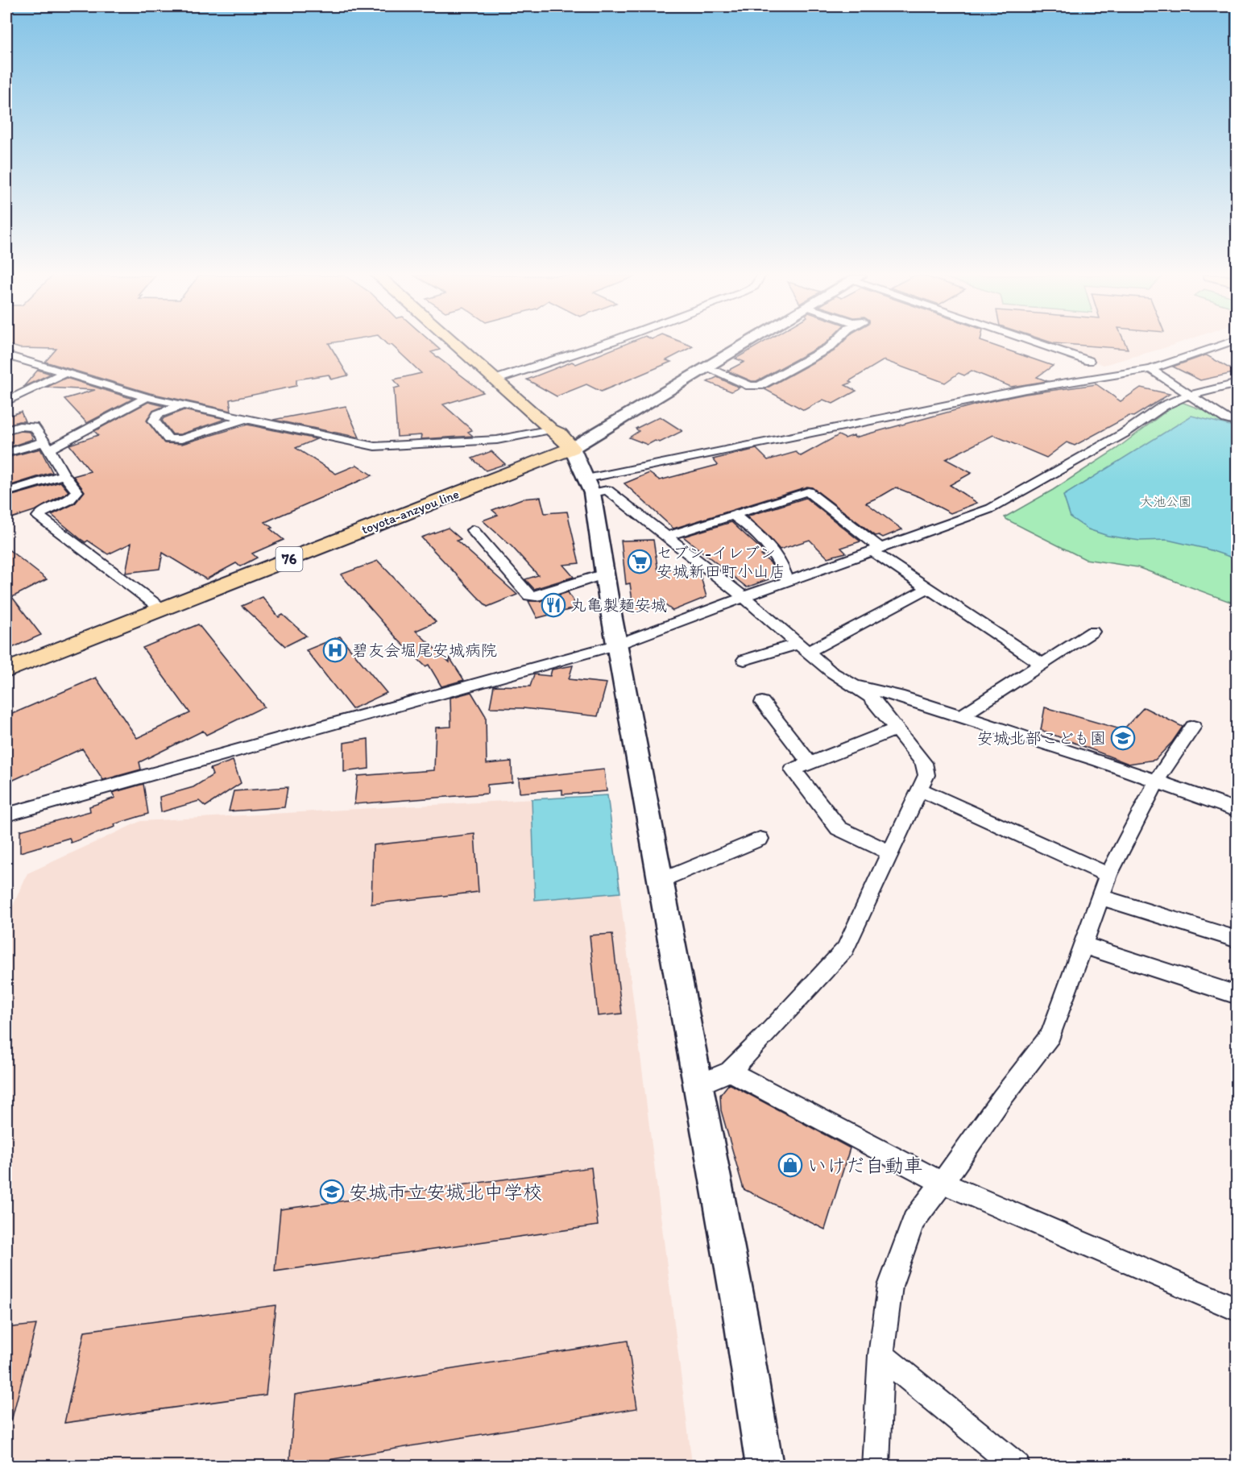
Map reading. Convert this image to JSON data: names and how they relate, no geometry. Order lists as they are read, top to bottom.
{
  "streets": {
    "main road": ["toyota-anzyou line", "76"]
  },
  "parks": ["大池公園"],
  "places": {
    "supermarket": ["セブン-イレブン 安城新田町小山店"],
    "restaurant": ["丸亀製麺安城"],
    "hospital": ["碧友会堀尾安城病院"],
    "school or university": ["安城北部こども園", "安城市立安城北中学校"],
    "shop": ["いけだ自動車"]
  }
}
